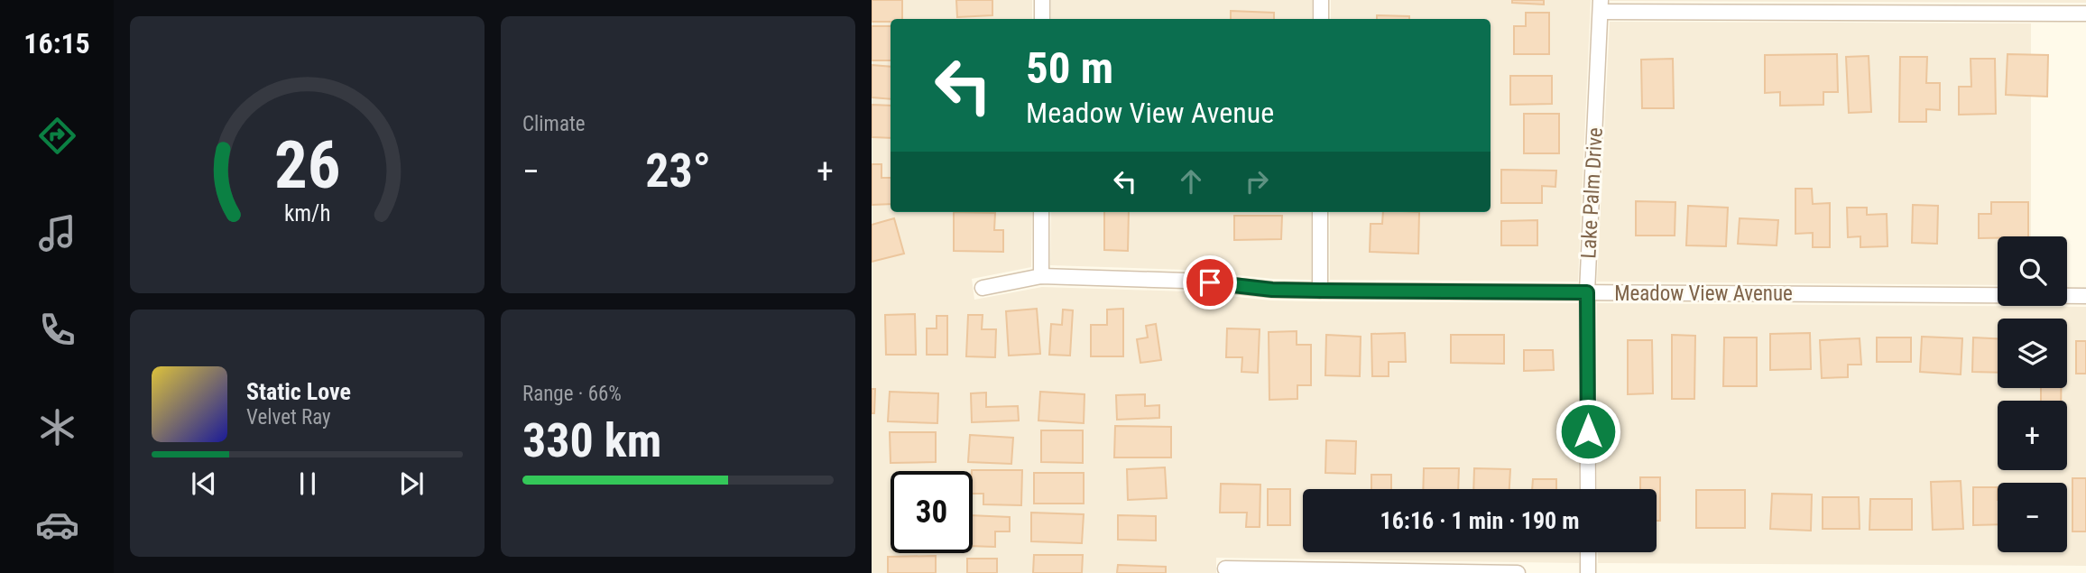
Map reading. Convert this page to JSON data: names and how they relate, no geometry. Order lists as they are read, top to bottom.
{
  "streets": {
    "street": ["Lake Palm Drive", "Meadow View Avenue"]
  },
  "crossings": [
    ["Lake Palm Drive", "Meadow View Avenue"]
  ],
  "page": {
    "tabs": "16:15",
    "tile": [
      "Climate",
      ["Range · 66%", "330 km"]
    ],
    "turn": ["50 m", "Meadow View Avenue"],
    "heat": ["−", "23°", "+"],
    "map_buttons": ["+", "−"],
    "song": ["Static Love", "Velvet Ray"],
    "limit": "30",
    "trip": "16:16 · 1 min · 190 m",
    "gauge": ["26", "km/h"]
  }
}
